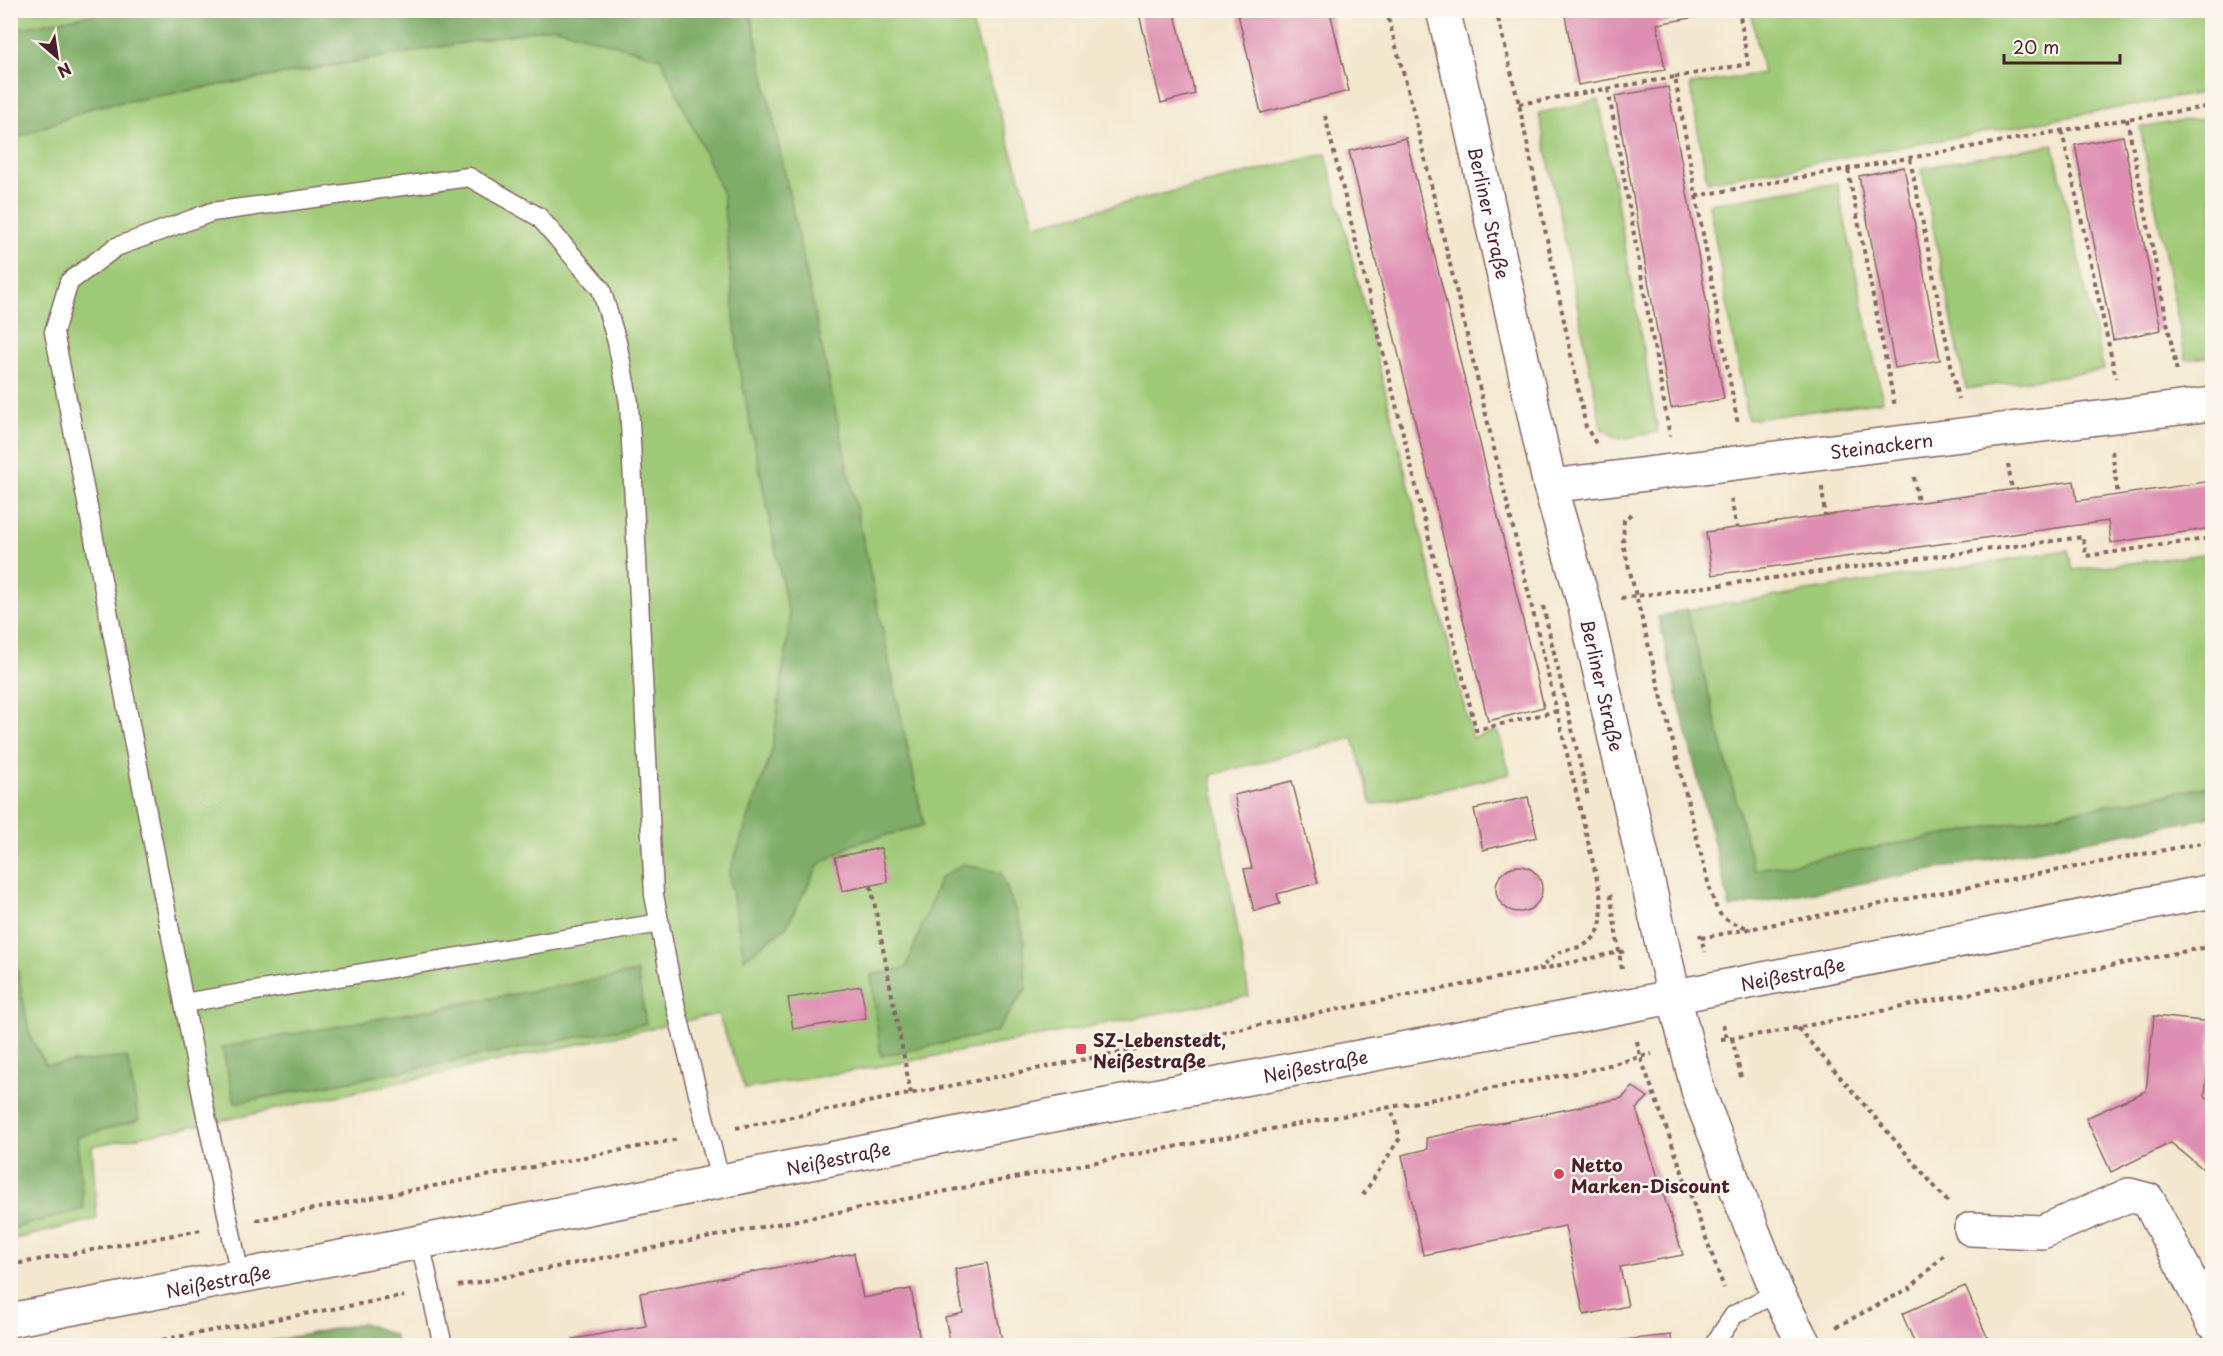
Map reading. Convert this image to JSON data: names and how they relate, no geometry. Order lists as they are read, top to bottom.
{
  "streets": {
    "street": ["Berliner Straße", "Steinackern", "Neißestraße"]
  },
  "crossings": [
    ["Berliner Straße", "Steinackern"],
    ["Berliner Straße", "Neißestraße"]
  ],
  "places": {
    "transit": ["SZ-Lebenstedt, Neißestraße"],
    "other": ["Netto Marken-Discount"]
  },
  "scale_bar": "20 m",
  "north": "bottom right"
}
